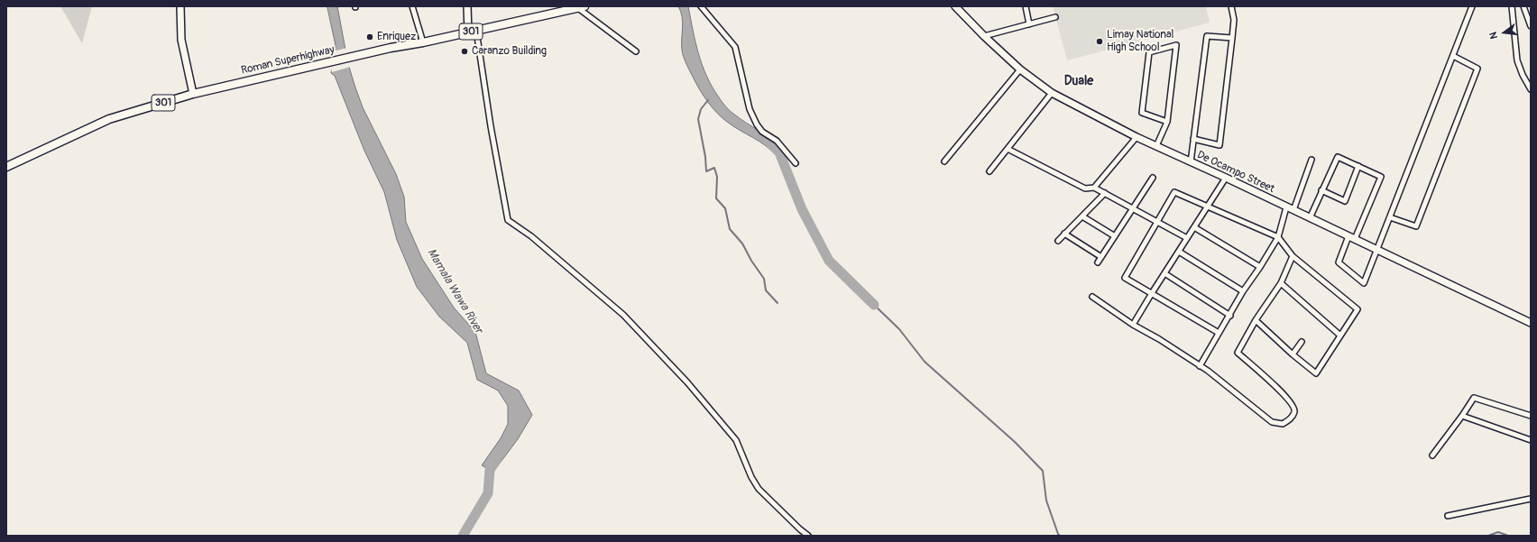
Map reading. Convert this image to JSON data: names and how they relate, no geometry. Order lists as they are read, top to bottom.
{
  "streets": {
    "main road": ["301", "Roman Superhighway"],
    "street": ["De Ocampo Street"]
  },
  "districts": ["Duale"],
  "water": ["Mamala Wawa River"],
  "places": ["Enriquez", "Limay National High School", "Caranzo Building"],
  "north": "left"
}
